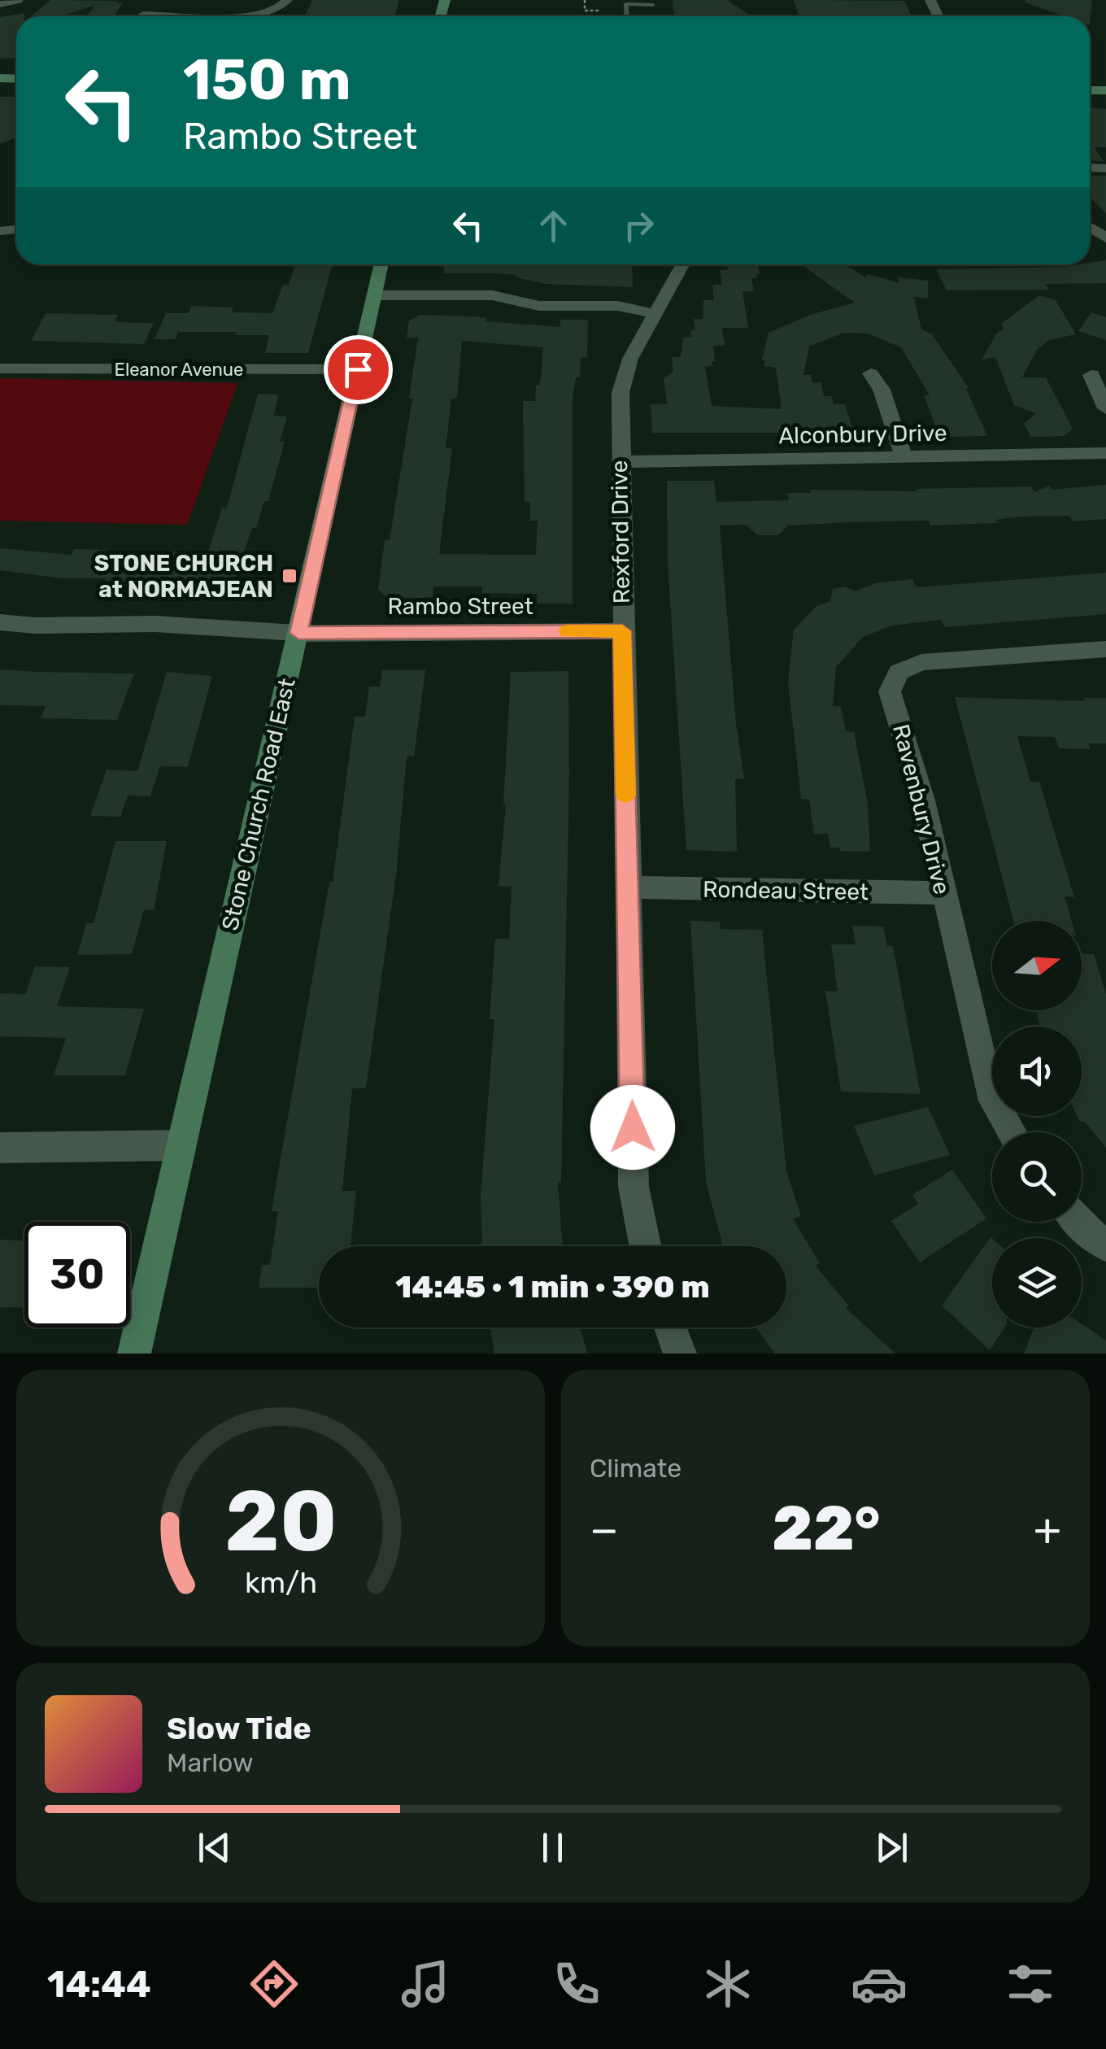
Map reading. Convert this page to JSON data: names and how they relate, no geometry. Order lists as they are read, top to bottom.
{
  "streets": {
    "main road": ["Stone Church Road East"],
    "street": [
      "Eleanor Avenue",
      "Alconbury Drive",
      "Rexford Drive",
      "Rambo Street",
      "Ravenbury Drive",
      "Rondeau Street"
    ]
  },
  "crossings": [
    ["Eleanor Avenue", "Stone Church Road East"],
    ["Alconbury Drive", "Rexford Drive"],
    ["Rexford Drive", "Rambo Street"],
    ["Rexford Drive", "Rondeau Street"],
    ["Rambo Street", "Stone Church Road East"],
    ["Ravenbury Drive", "Rondeau Street"]
  ],
  "places": {
    "transit": ["STONE CHURCH at NORMAJEAN"]
  },
  "north": "right",
  "page": {
    "turn": ["150 m", "Rambo Street"],
    "limit": "30",
    "trip": "14:45 · 1 min · 390 m",
    "tile": "Climate",
    "heat": ["−", "22°", "+"],
    "song": ["Slow Tide", "Marlow"],
    "tabs": "14:44",
    "gauge": ["20", "km/h"]
  }
}
